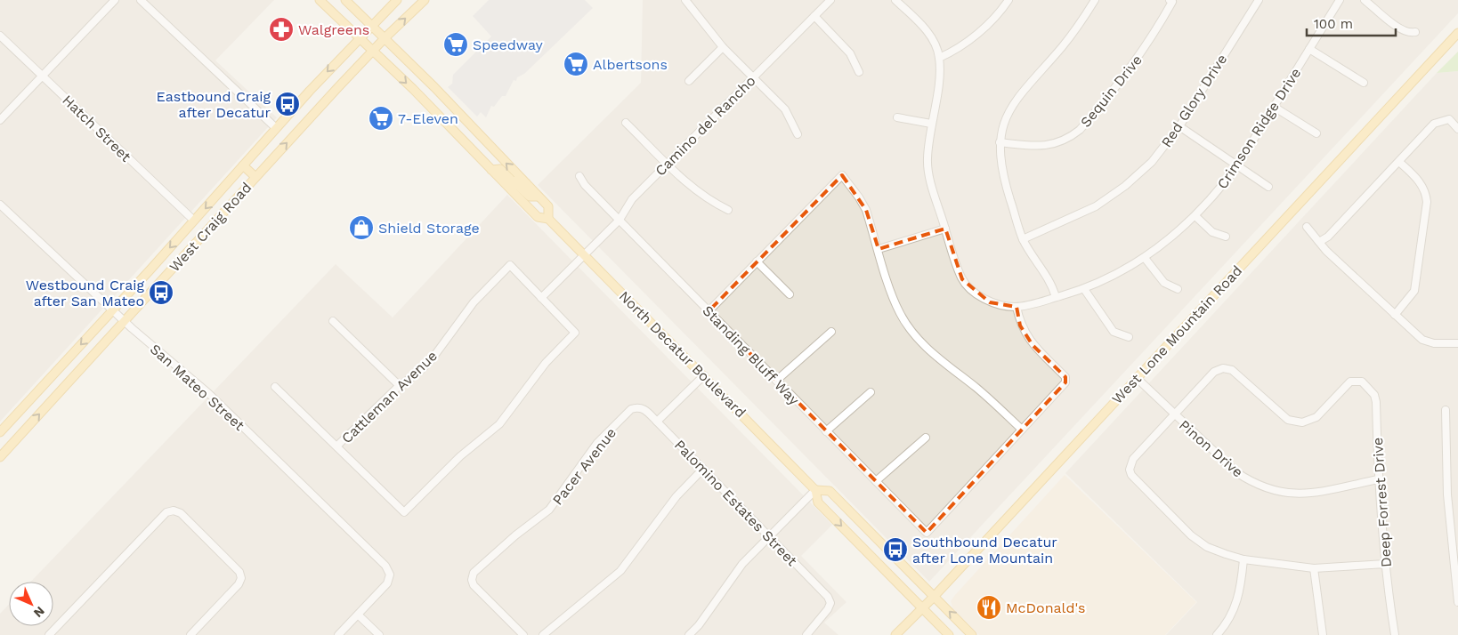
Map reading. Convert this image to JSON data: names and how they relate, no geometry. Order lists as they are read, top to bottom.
{
  "streets": {
    "main road": ["West Craig Road", "West Lone Mountain Road", "North Decatur Boulevard"],
    "street": [
      "Sequin Drive",
      "Red Glory Drive",
      "Camino del Rancho",
      "Hatch Street",
      "Crimson Ridge Drive",
      "Standing Bluff Way",
      "San Mateo Street",
      "Cattleman Avenue",
      "Pinon Drive",
      "Pacer Avenue",
      "Palomino Estates Street",
      "Deep Forrest Drive"
    ]
  },
  "crossings": [
    ["Camino del Rancho", "North Decatur Boulevard"],
    ["Camino del Rancho", "Standing Bluff Way"],
    ["Camino del Rancho", "Cattleman Avenue"],
    ["Hatch Street", "West Craig Road"],
    ["West Craig Road", "North Decatur Boulevard"],
    ["West Craig Road", "San Mateo Street"],
    ["West Lone Mountain Road", "North Decatur Boulevard"],
    ["West Lone Mountain Road", "Pinon Drive"],
    ["Pinon Drive", "Deep Forrest Drive"],
    ["Pacer Avenue", "Palomino Estates Street"]
  ],
  "places": {
    "pharmacy": ["Walgreens"],
    "supermarket": ["Speedway", "Albertsons", "7-Eleven"],
    "bus stop": ["Eastbound Craig after Decatur", "Westbound Craig after San Mateo", "Southbound Decatur after Lone Mountain"],
    "shop": ["Shield Storage"],
    "restaurant": ["McDonald's"]
  },
  "scale_bar": "100 m",
  "north": "bottom right"
}
